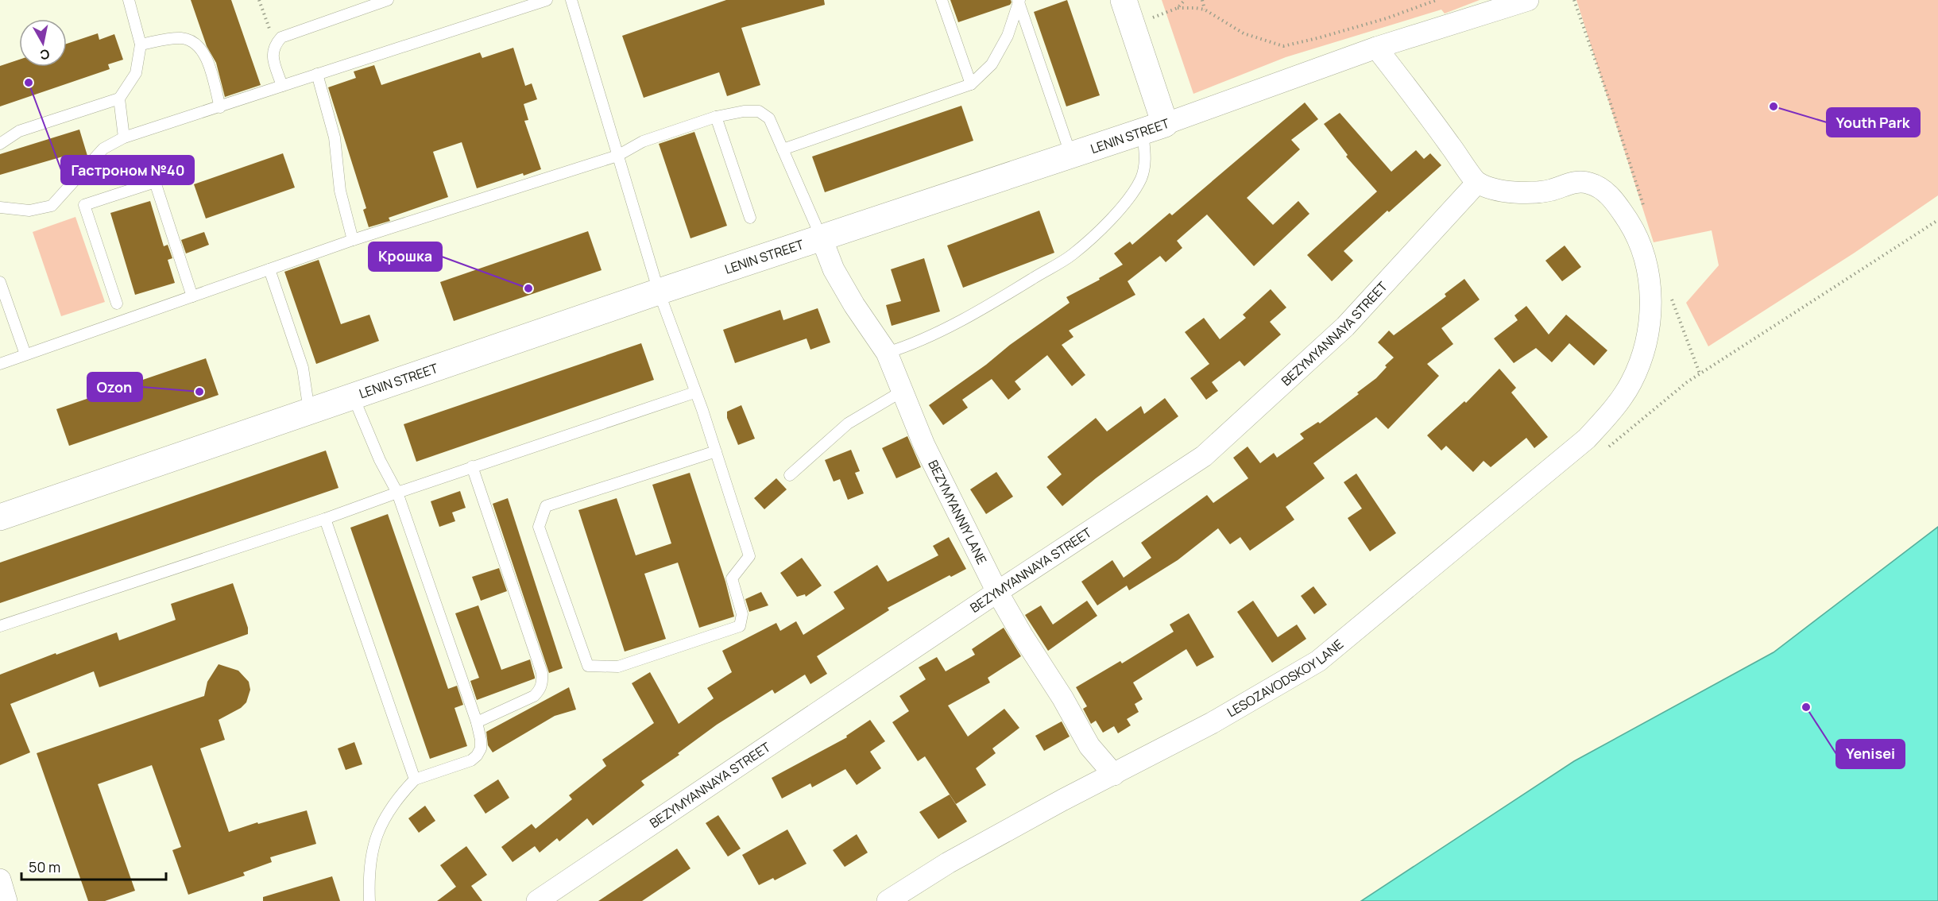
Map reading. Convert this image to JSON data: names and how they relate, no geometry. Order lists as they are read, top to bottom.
{
  "streets": {
    "street": [
      "LENIN STREET",
      "BEZYMYANNAYA STREET",
      "BEZYMYANNIY LANE",
      "LESOZAVODSKOY LANE"
    ]
  },
  "crossings": [
    ["LENIN STREET", "BEZYMYANNIY LANE"],
    ["BEZYMYANNAYA STREET", "BEZYMYANNIY LANE"],
    ["BEZYMYANNAYA STREET", "LESOZAVODSKOY LANE"],
    ["BEZYMYANNIY LANE", "LESOZAVODSKOY LANE"]
  ],
  "places": [
    "Гастроном №40",
    "Youth Park",
    "Крошка",
    "Ozon",
    "Yenisei"
  ],
  "scale_bar": "50 m",
  "north": "bottom"
}
